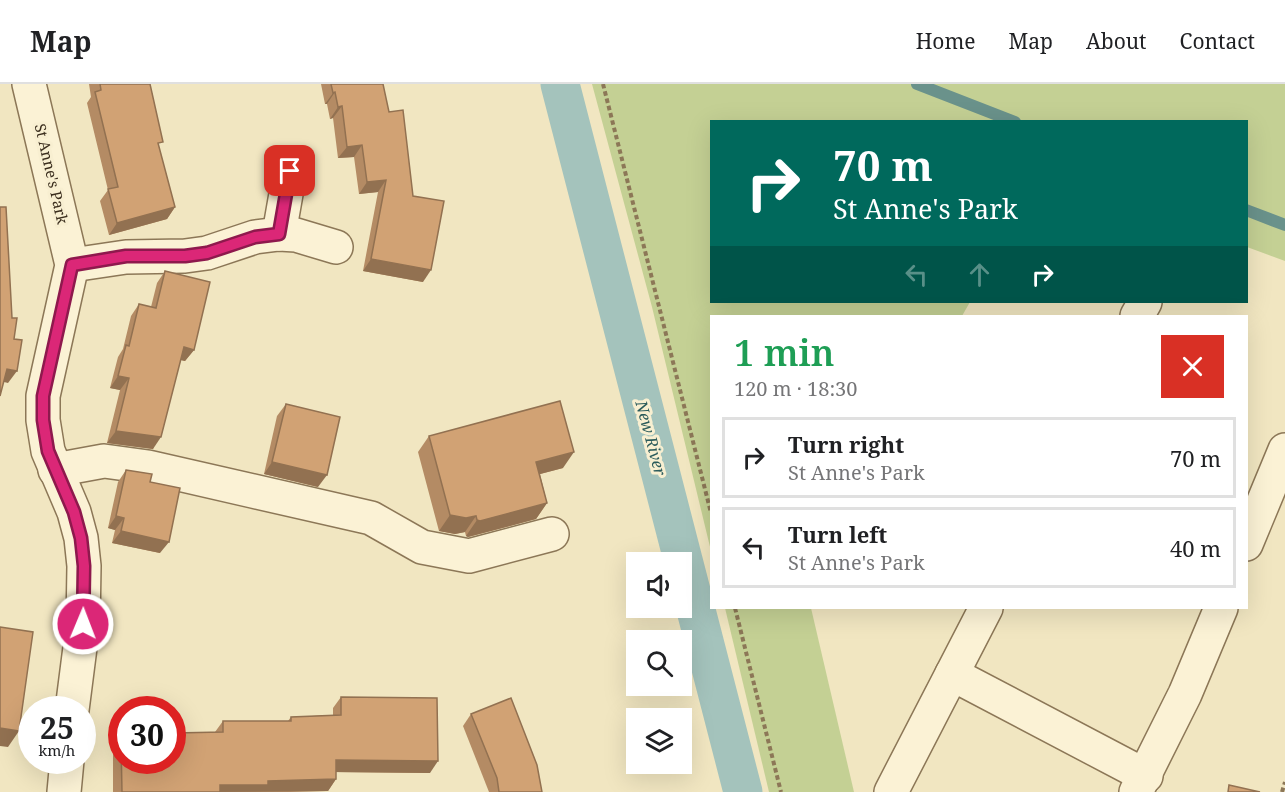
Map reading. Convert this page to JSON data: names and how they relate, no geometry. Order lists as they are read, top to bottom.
{
  "streets": {
    "street": ["St Anne's Park"]
  },
  "water": ["New River"],
  "page": {
    "header": "Map",
    "nav": [
      "Home",
      "Map",
      "About",
      "Contact"
    ],
    "turn": ["70 m", "St Anne's Park"],
    "heading": ["1 min", "120 m · 18:30"],
    "list": [
      {
        "name": "Turn right",
        "note": "St Anne's Park",
        "value": "70 m"
      },
      {
        "name": "Turn left",
        "note": "St Anne's Park",
        "value": "40 m"
      }
    ],
    "speed": "25 km/h",
    "limit": "30"
  }
}
